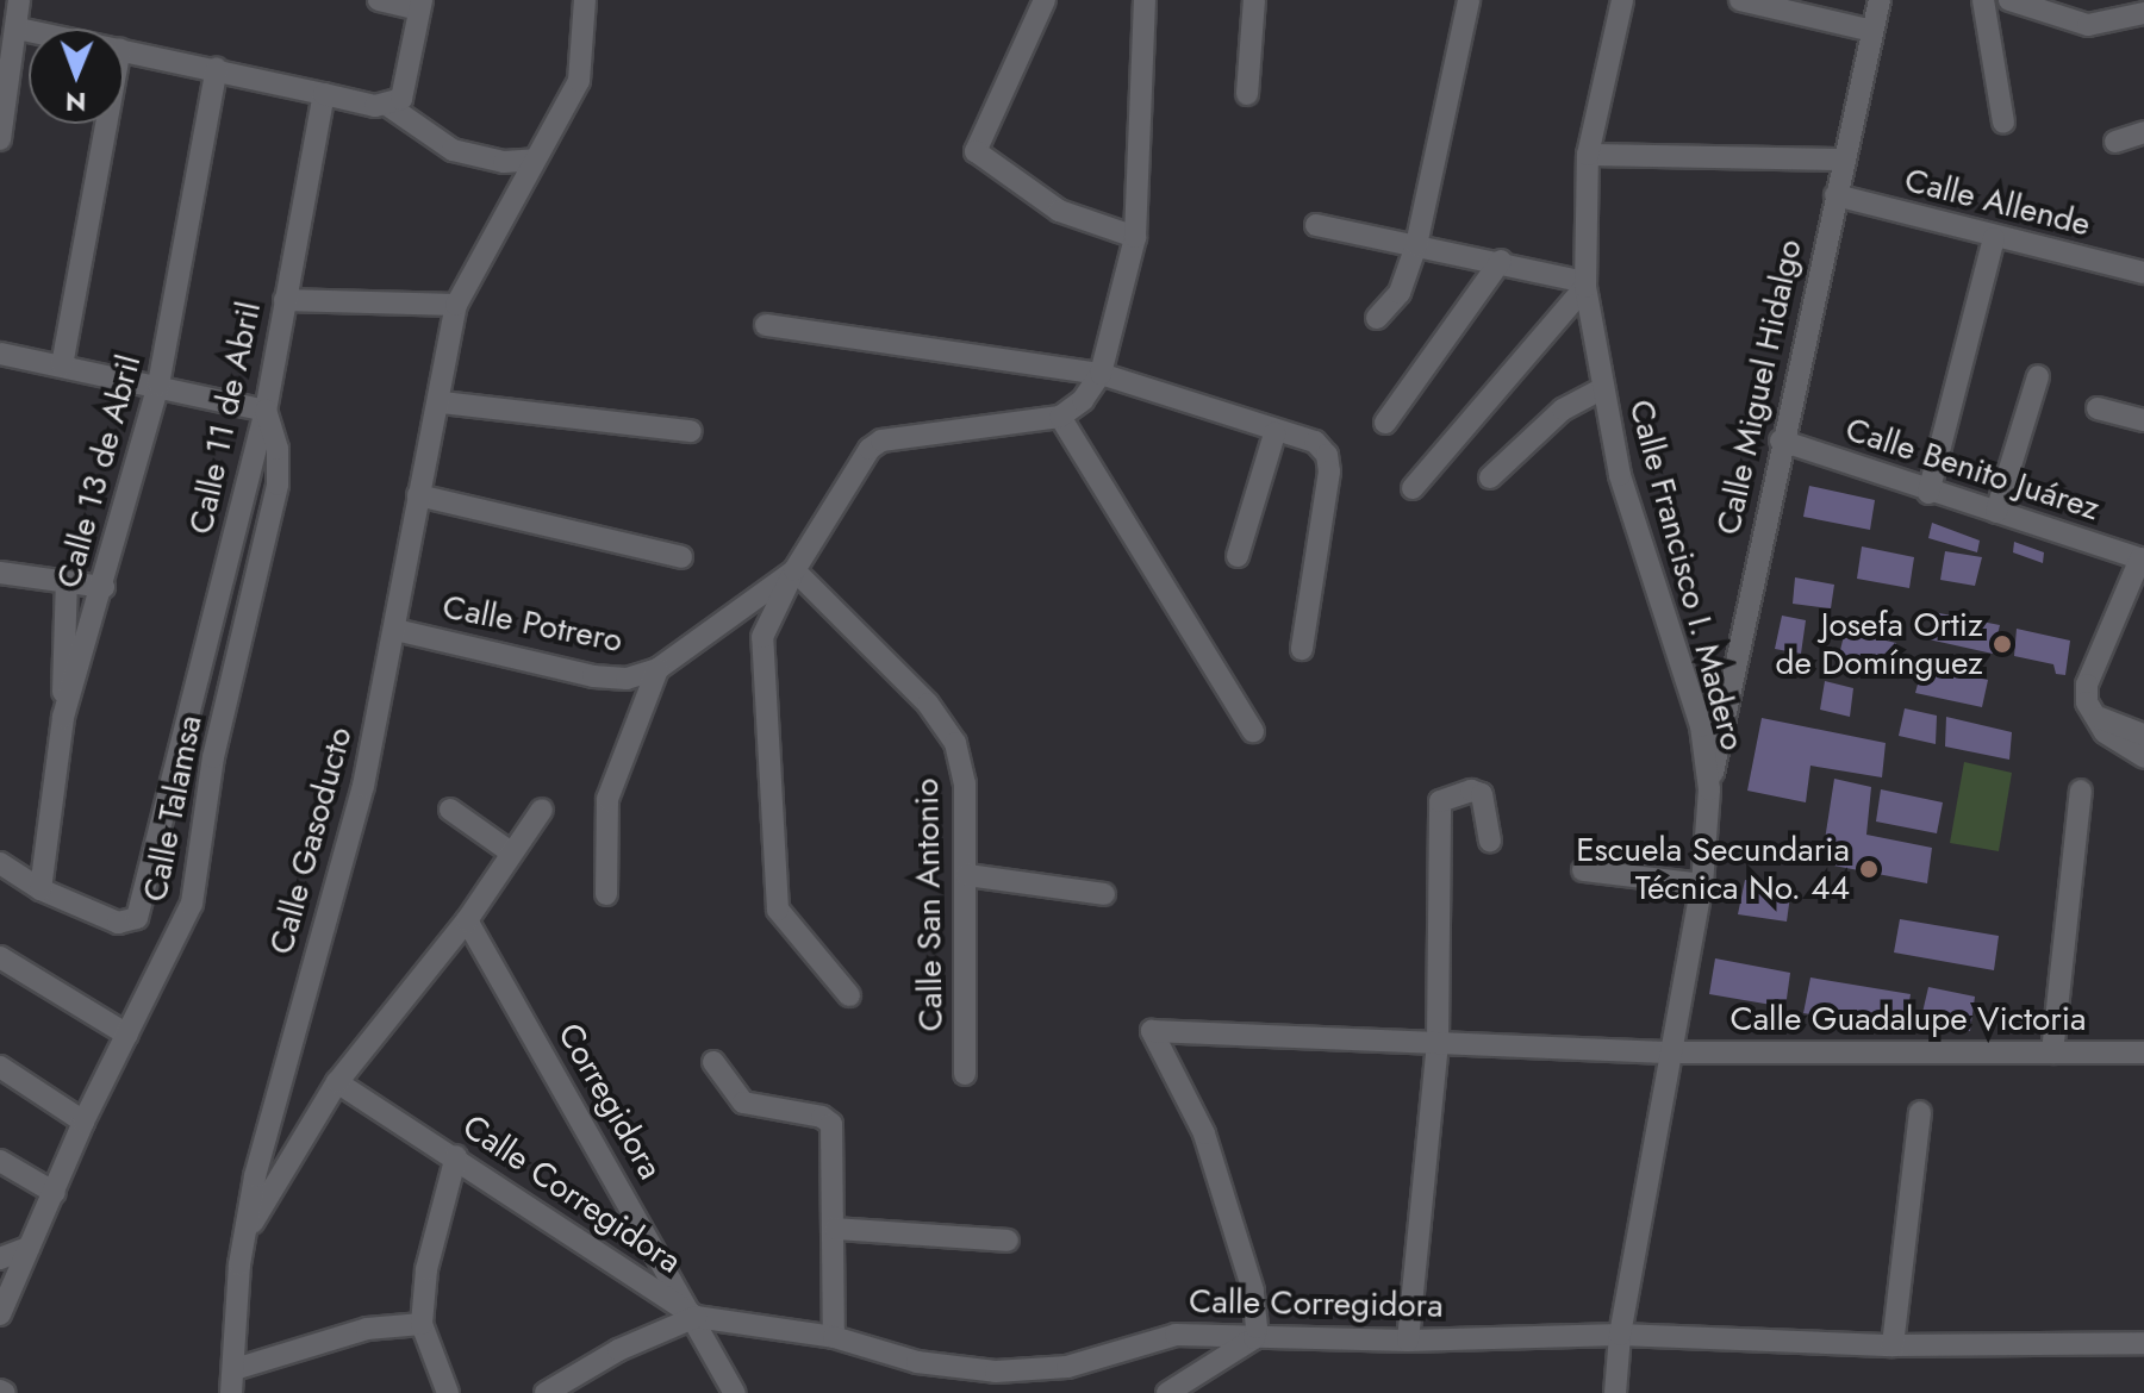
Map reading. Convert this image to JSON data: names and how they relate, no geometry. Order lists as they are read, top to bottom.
{
  "streets": {
    "street": [
      "Calle Allende",
      "Calle Miguel Hidalgo",
      "Calle 11 de Abril",
      "Calle Benito Juárez",
      "Calle 13 de Abril",
      "Calle Francisco I. Madero",
      "Calle Potrero",
      "Calle Talamsa",
      "Calle Gasoducto",
      "Calle San Antonio",
      "Calle Guadalupe Victoria",
      "Corregidora",
      "Calle Corregidora"
    ]
  },
  "crossings": [
    ["Calle Allende", "Calle Miguel Hidalgo"],
    ["Calle Miguel Hidalgo", "Calle Benito Juárez"],
    ["Calle Miguel Hidalgo", "Calle Francisco I. Madero"],
    ["Calle 11 de Abril", "Calle 13 de Abril"],
    ["Calle 11 de Abril", "Calle Talamsa"],
    ["Calle Francisco I. Madero", "Calle Guadalupe Victoria"],
    ["Calle Francisco I. Madero", "Calle Corregidora"],
    ["Calle Potrero", "Calle Gasoducto"],
    ["Calle Potrero", "Calle San Antonio"],
    ["Calle Guadalupe Victoria", "Calle Corregidora"],
    ["Corregidora", "Calle Corregidora"]
  ],
  "places": ["Josefa Ortiz de Domínguez", "Escuela Secundaria Técnica No. 44"],
  "north": "bottom"
}
